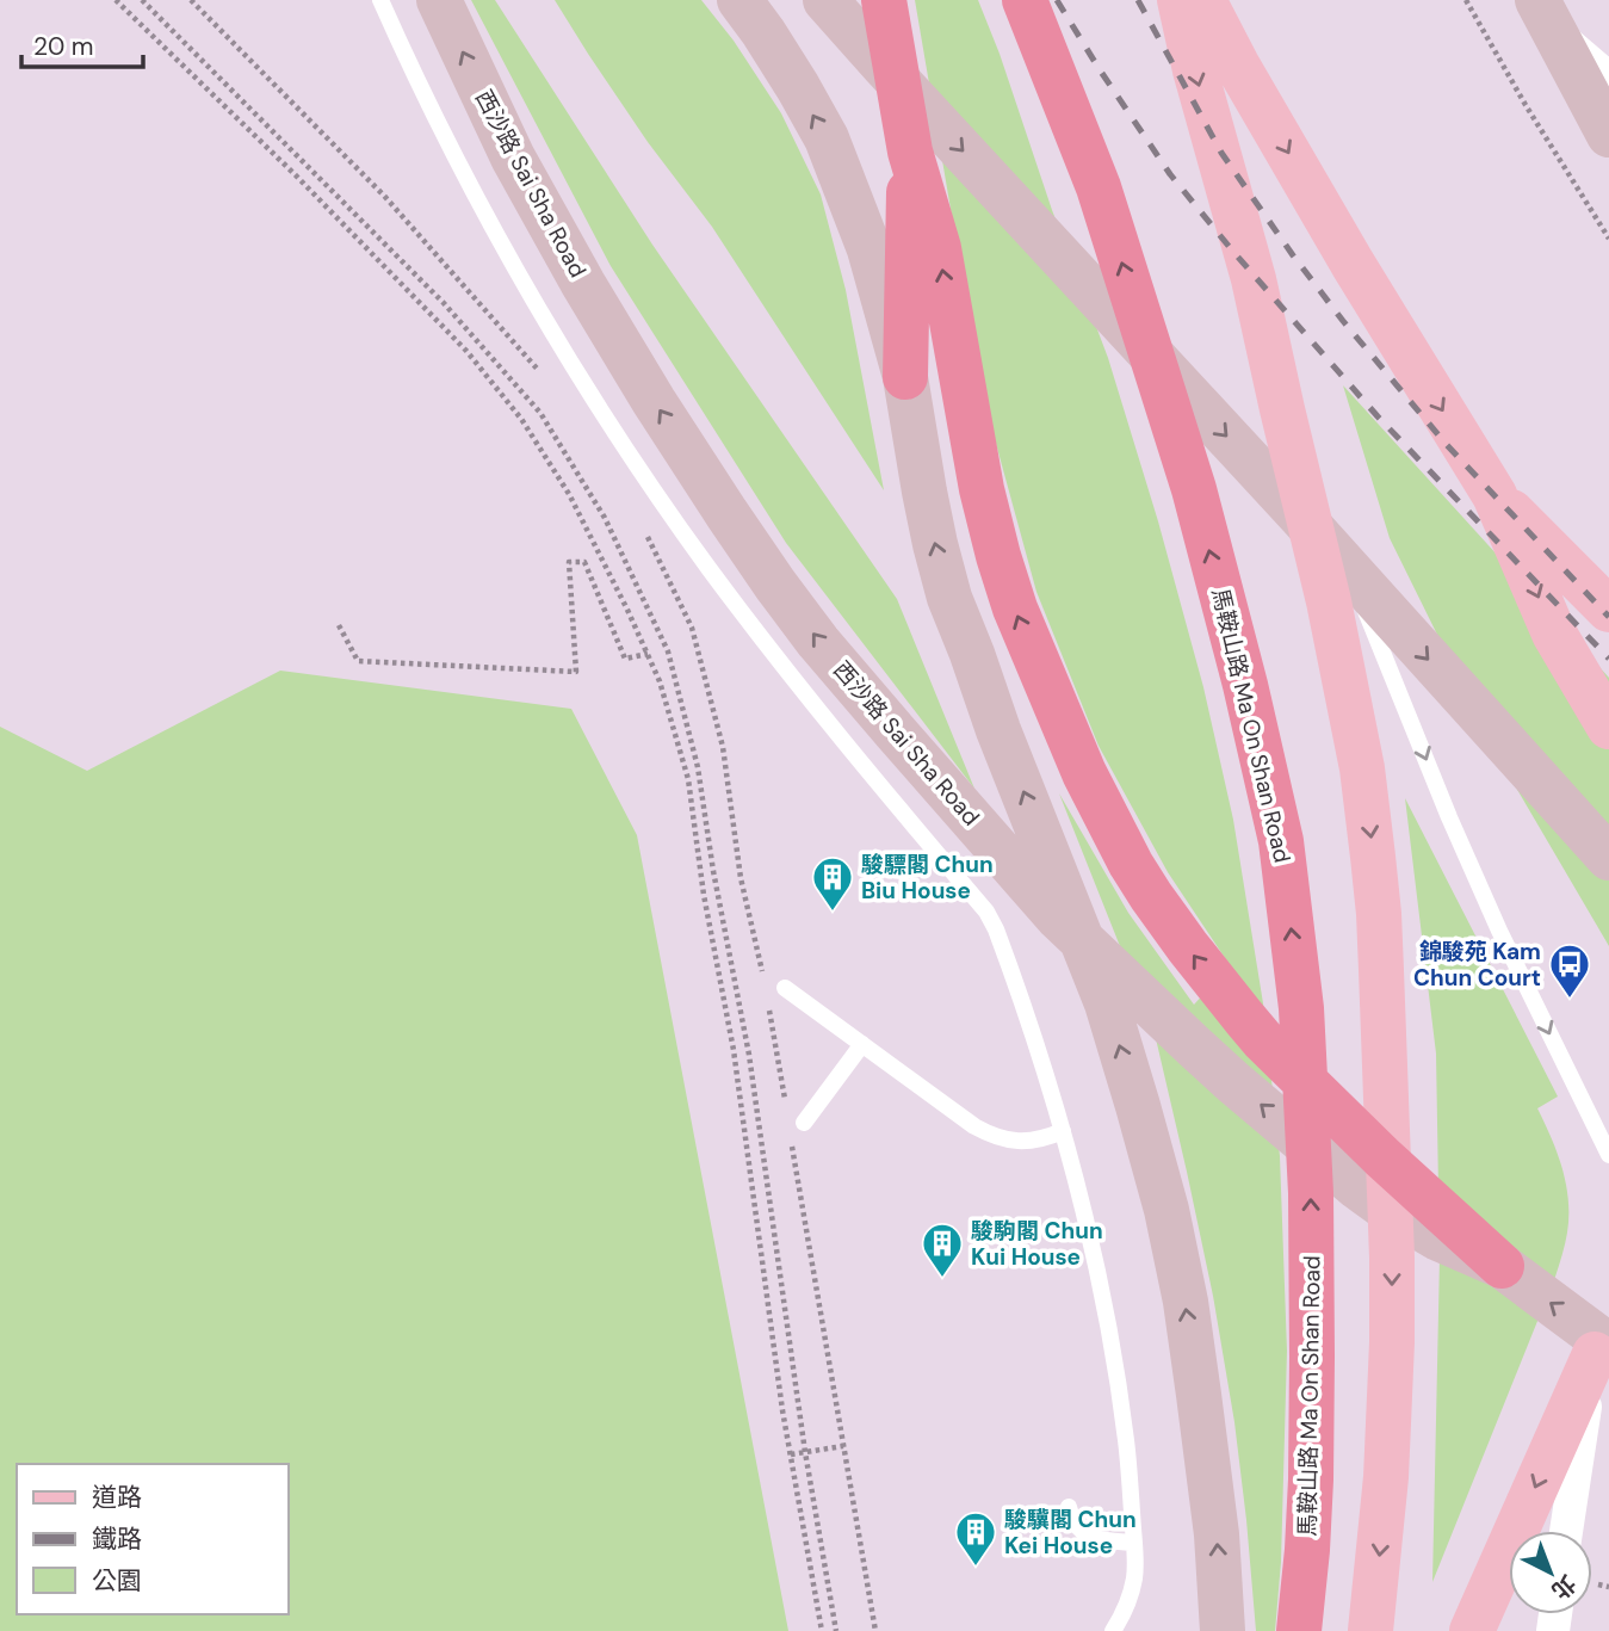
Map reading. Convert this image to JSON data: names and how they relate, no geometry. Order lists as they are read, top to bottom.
{
  "streets": {
    "highway": ["馬鞍山路 Ma On Shan Road"],
    "main road": ["西沙路 Sai Sha Road"]
  },
  "places": {
    "building": ["駿驃閣 Chun Biu House", "駿駒閣 Chun Kui House", "駿驥閣 Chun Kei House"],
    "bus stop": ["錦駿苑 Kam Chun Court"]
  },
  "legend": ["道路", "鐵路", "公園"],
  "scale_bar": "20 m",
  "north": "bottom right"
}
